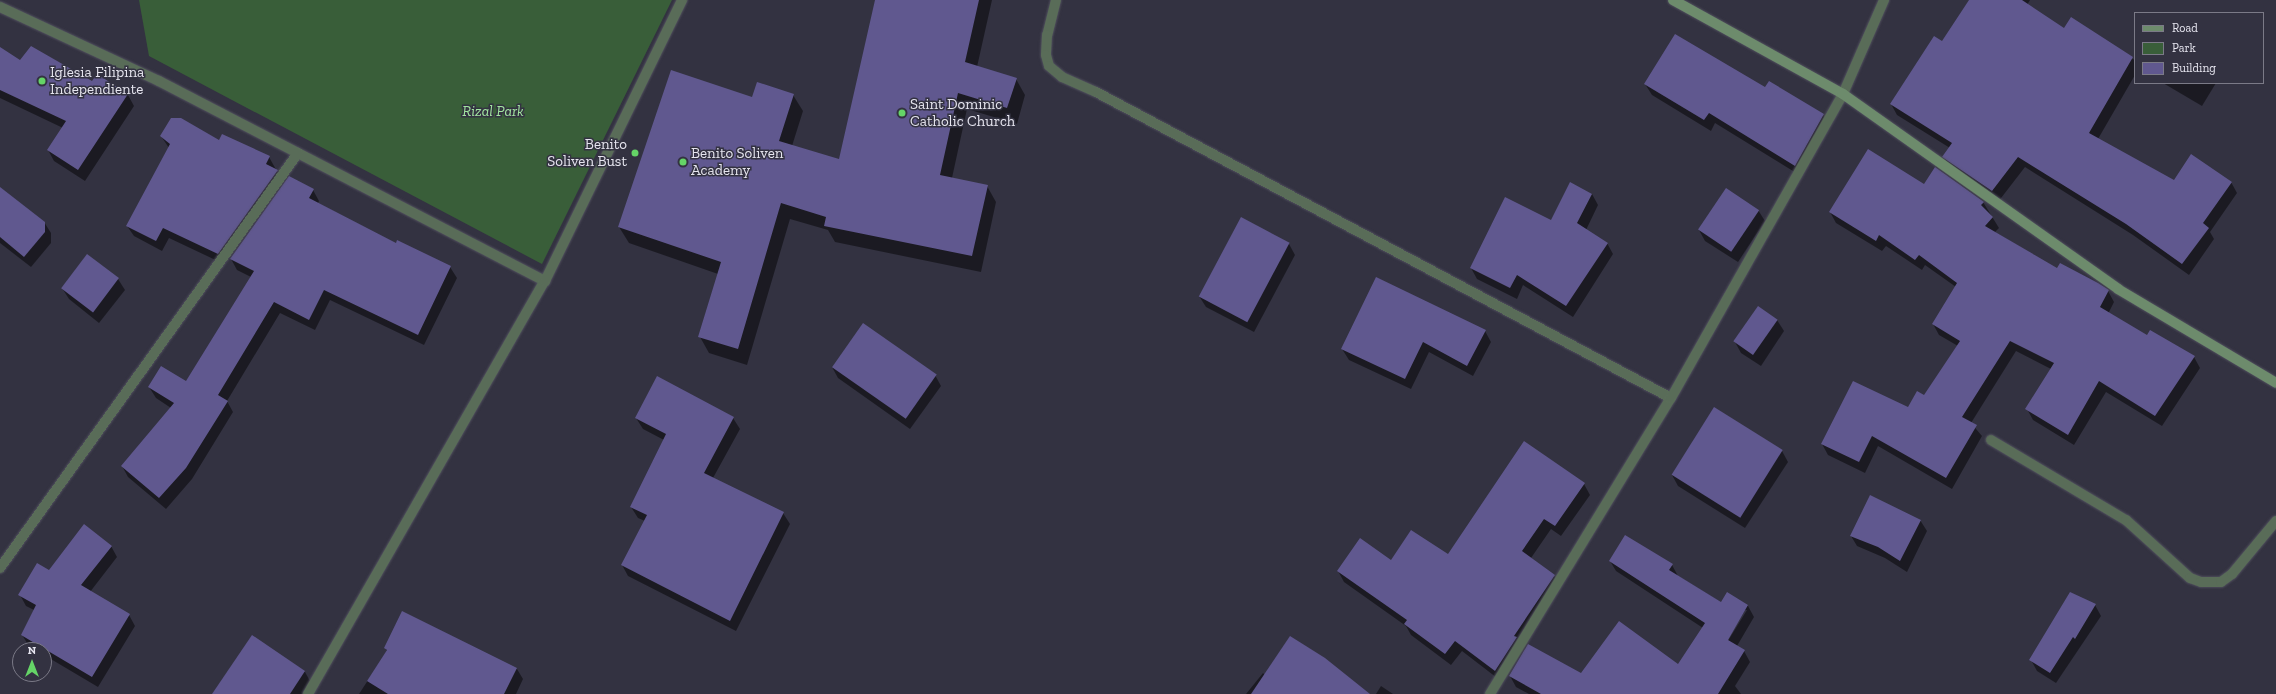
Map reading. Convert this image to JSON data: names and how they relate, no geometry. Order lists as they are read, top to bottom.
{
  "parks": ["Rizal Park"],
  "places": [
    "Iglesia Filipina Independiente",
    "Saint Dominic Catholic Church",
    "Benito Soliven Bust",
    "Benito Soliven Academy"
  ],
  "legend": ["Road", "Park", "Building"],
  "north": "top"
}
